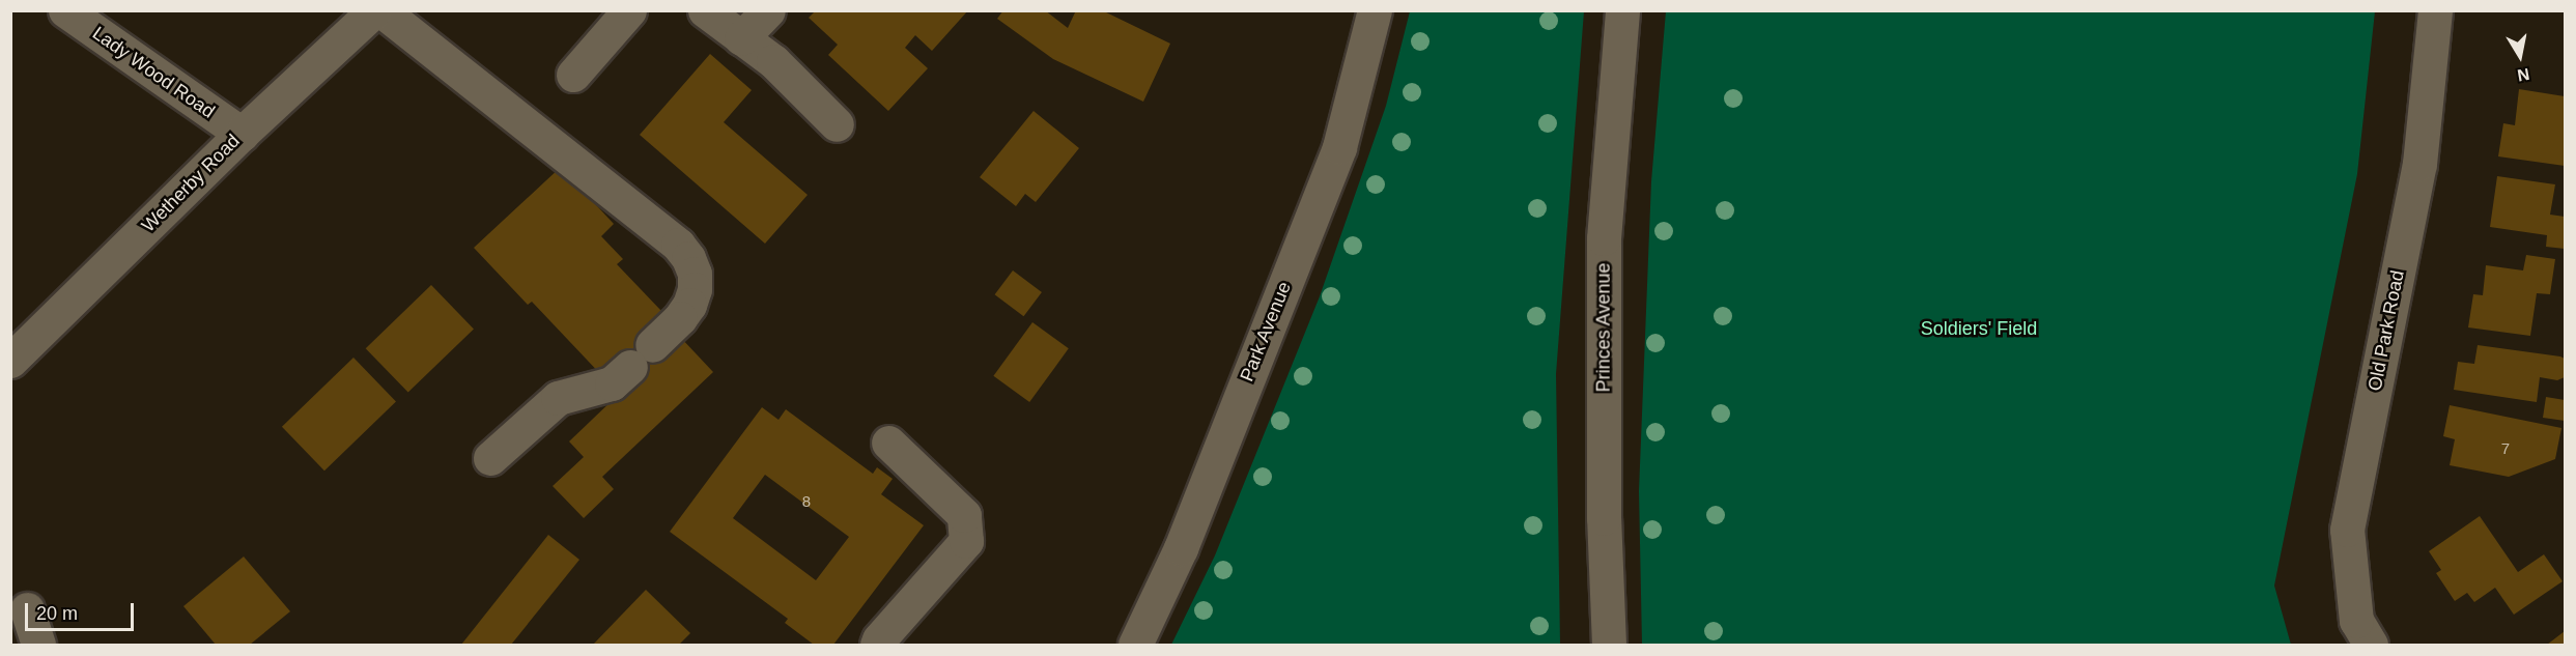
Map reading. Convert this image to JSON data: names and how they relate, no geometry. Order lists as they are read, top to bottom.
{
  "streets": {
    "street": [
      "Lady Wood Road",
      "Wetherby Road",
      "Princes Avenue",
      "Old Park Road",
      "Park Avenue"
    ]
  },
  "crossings": [
    ["Lady Wood Road", "Wetherby Road"]
  ],
  "parks": ["Soldiers' Field"],
  "house_numbers": ["7", "8"],
  "scale_bar": "20 m",
  "north": "bottom"
}
